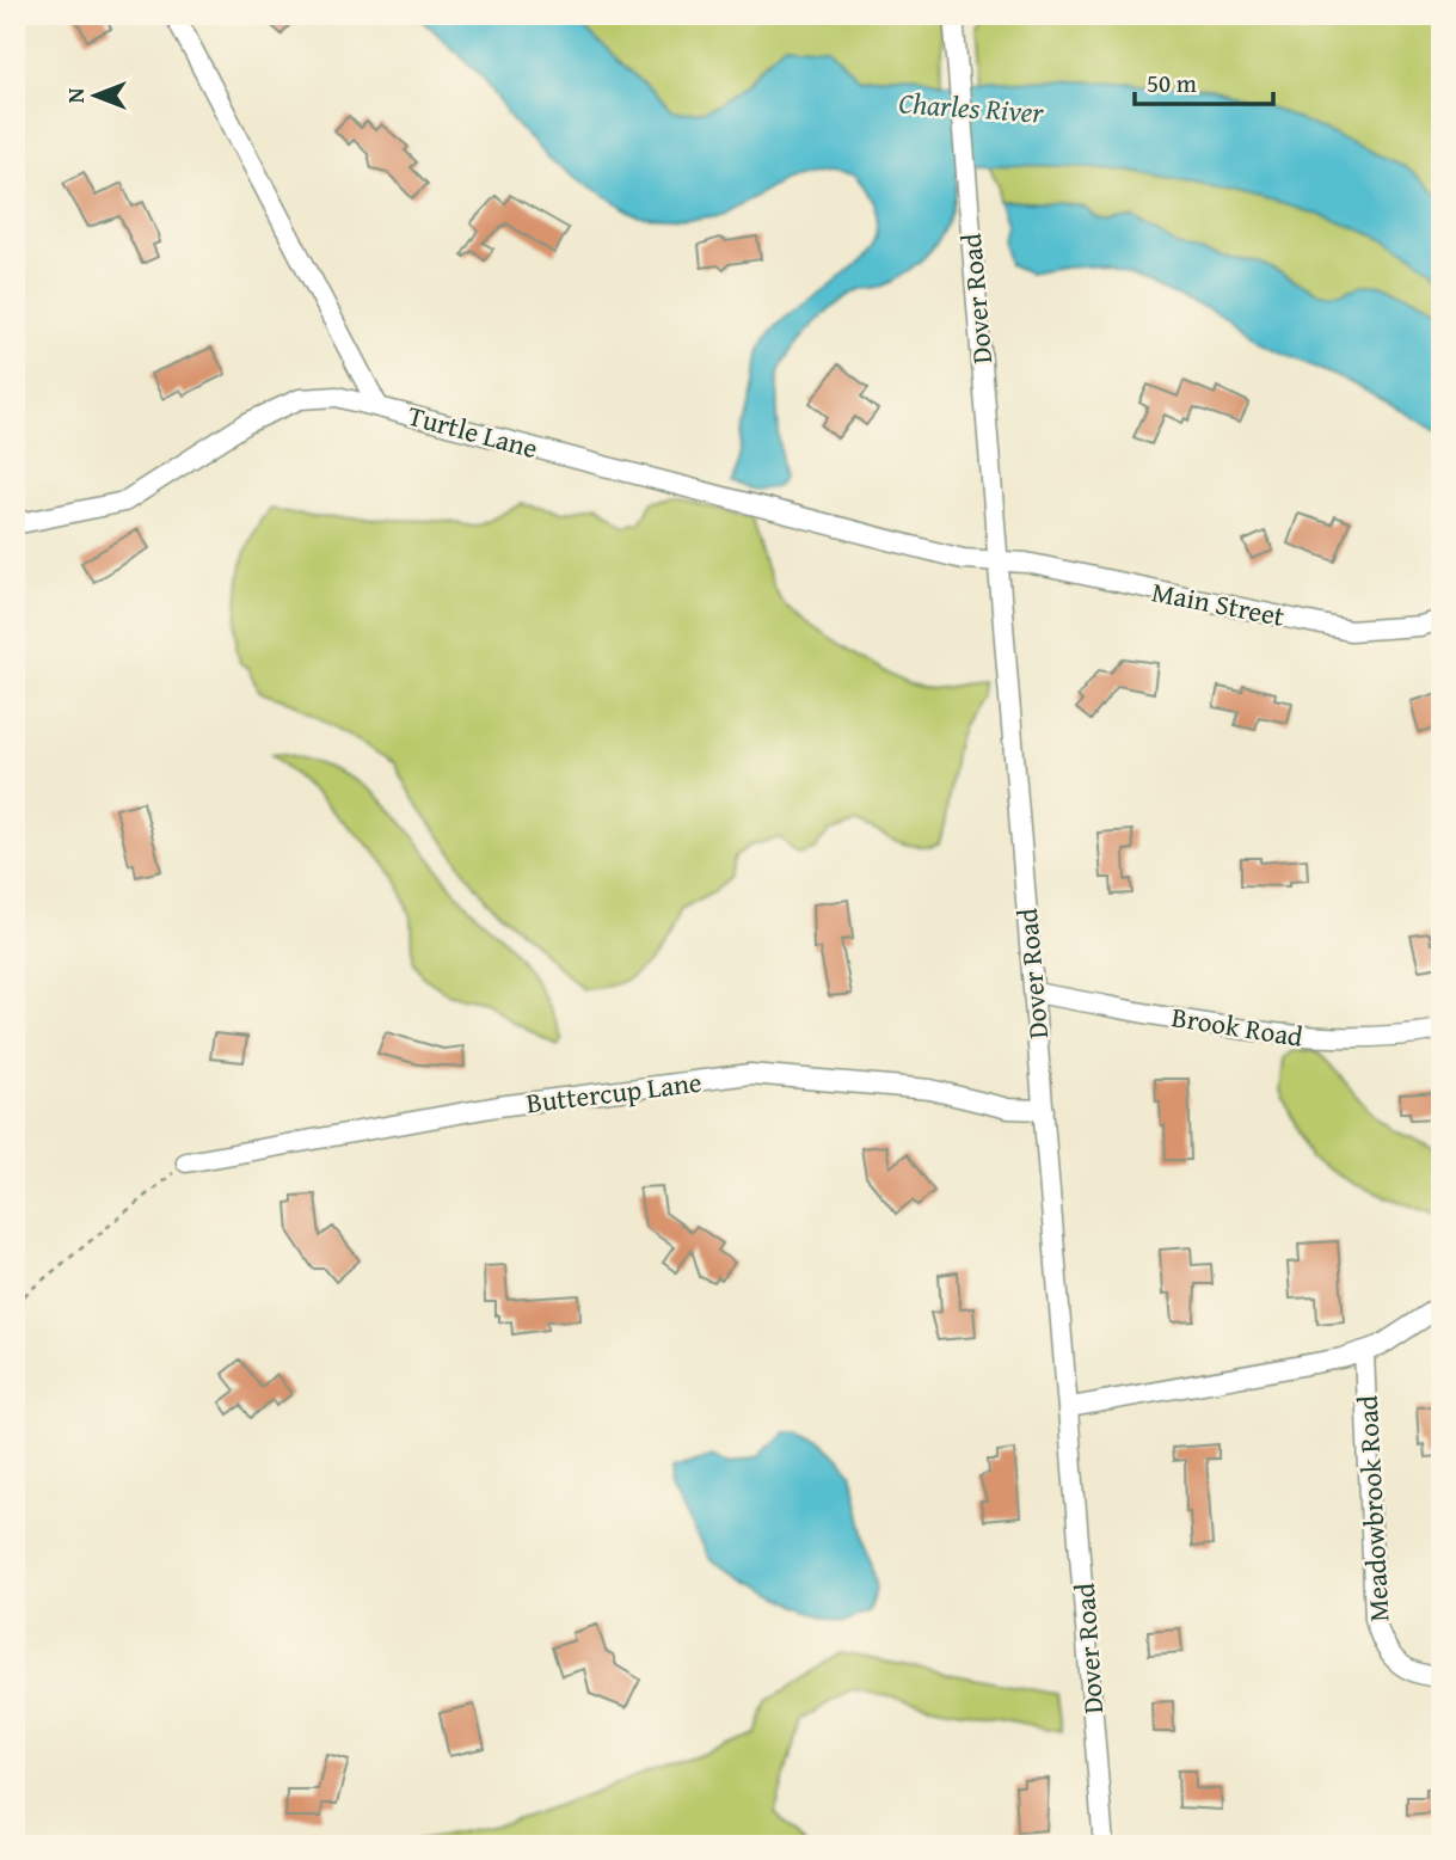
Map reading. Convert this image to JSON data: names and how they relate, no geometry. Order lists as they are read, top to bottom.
{
  "streets": {
    "street": [
      "Dover Road",
      "Turtle Lane",
      "Main Street",
      "Brook Road",
      "Buttercup Lane",
      "Meadowbrook Road"
    ]
  },
  "crossings": [
    ["Dover Road", "Turtle Lane"],
    ["Dover Road", "Main Street"],
    ["Dover Road", "Brook Road"],
    ["Dover Road", "Buttercup Lane"],
    ["Dover Road", "Meadowbrook Road"],
    ["Turtle Lane", "Main Street"]
  ],
  "water": ["Charles River"],
  "scale_bar": "50 m",
  "north": "left"
}
